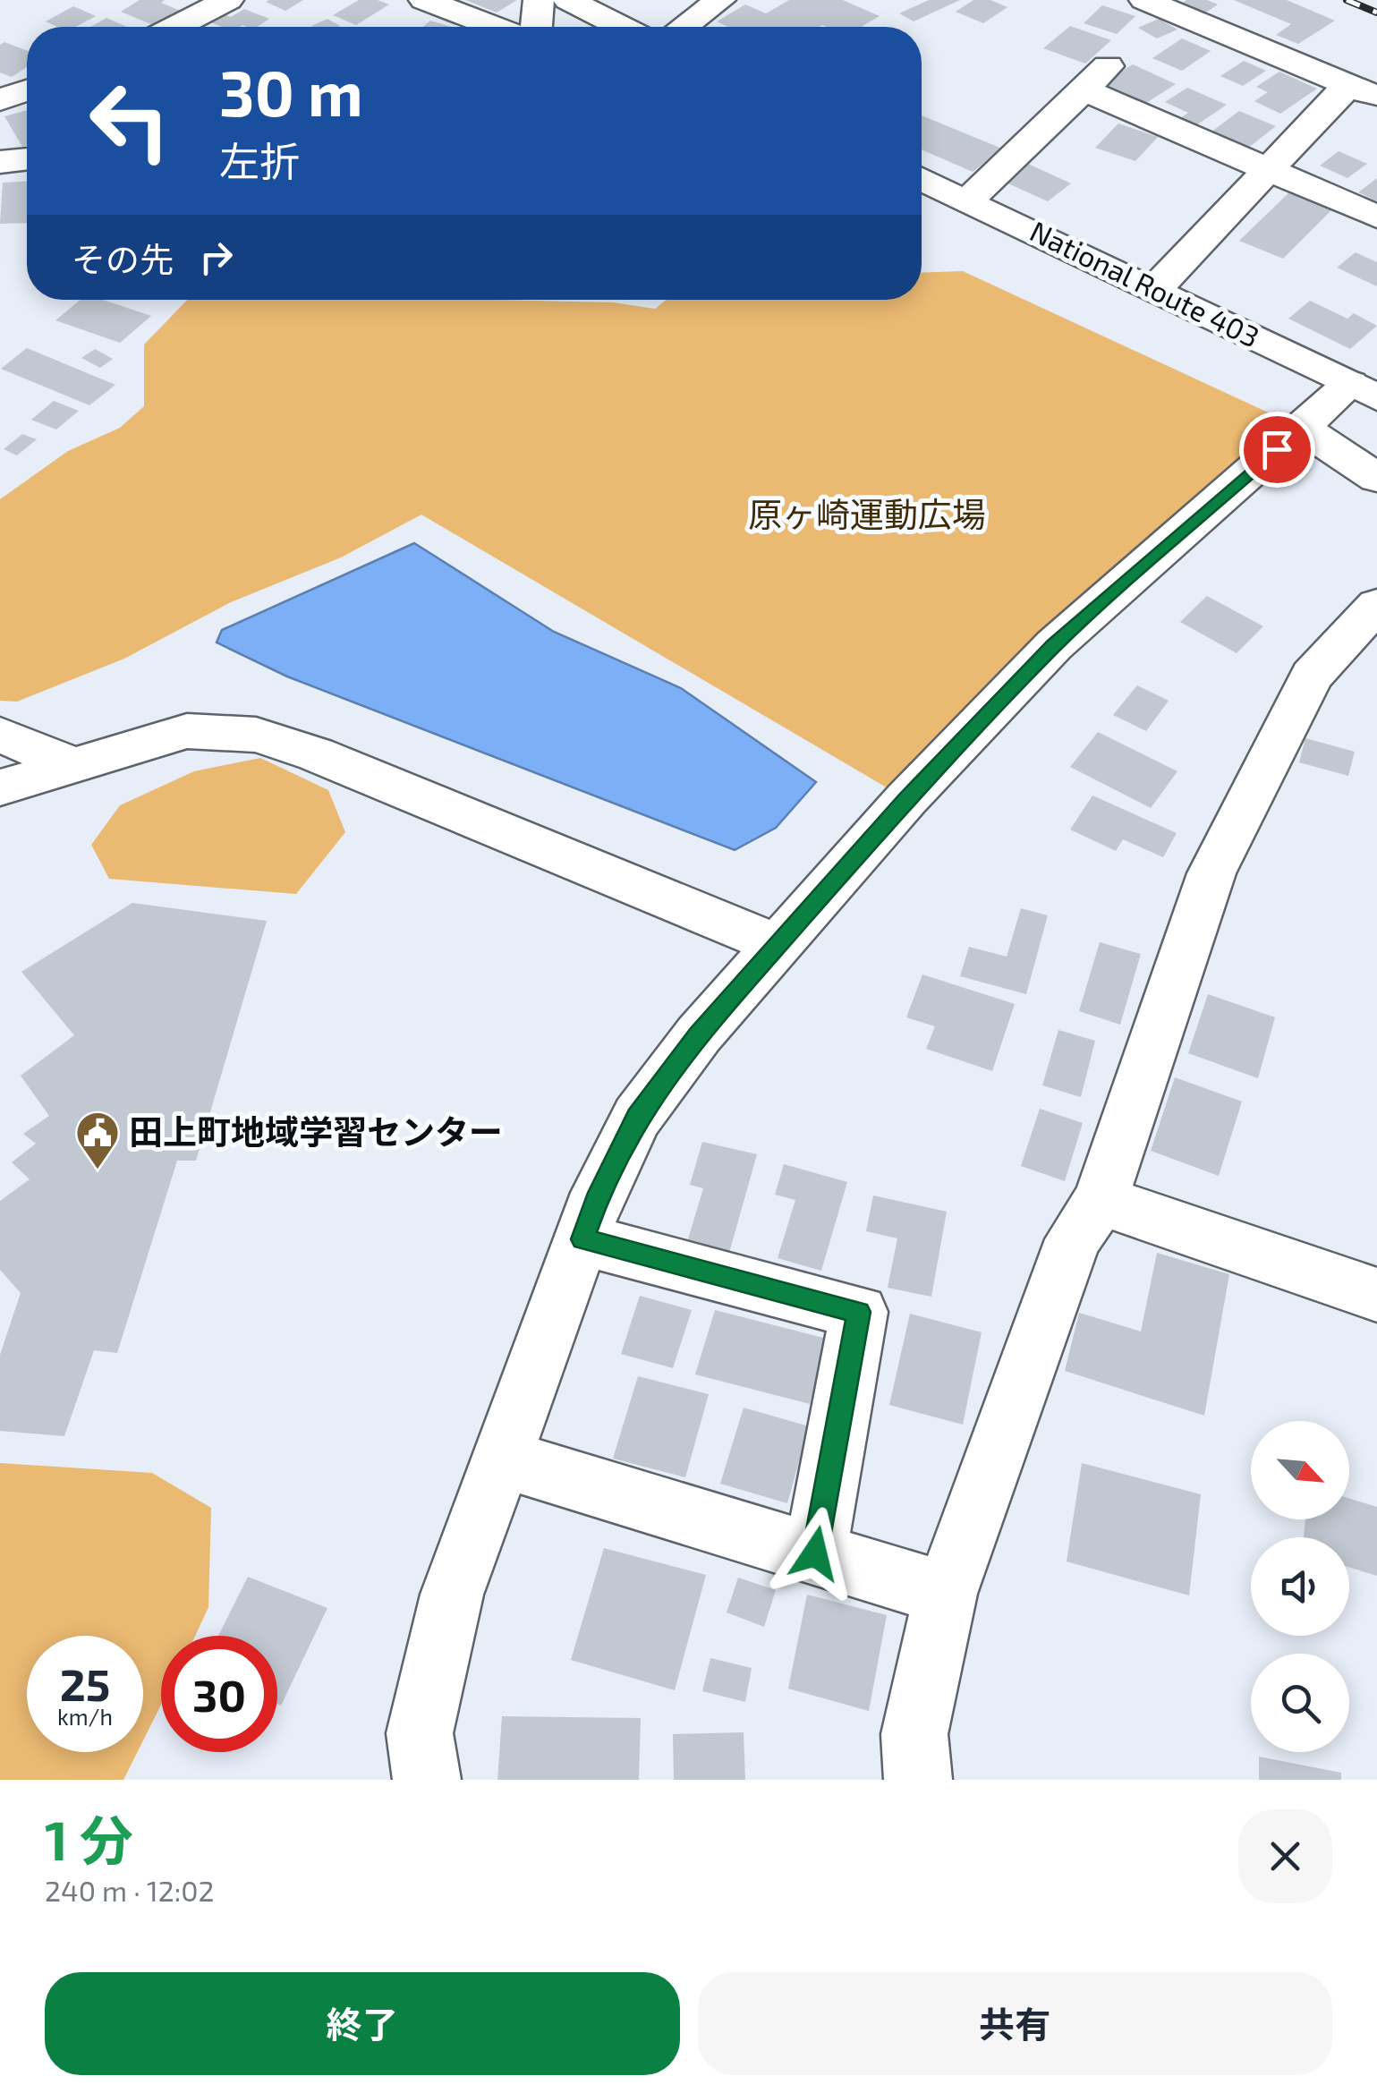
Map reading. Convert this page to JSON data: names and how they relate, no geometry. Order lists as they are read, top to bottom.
{
  "streets": {
    "main road": ["National Route 403"]
  },
  "parks": ["原ヶ崎運動広場"],
  "places": {
    "public building": ["田上町地域学習センター"]
  },
  "north": "bottom right",
  "page": {
    "turn": ["30 m", "左折"],
    "then": "その先",
    "speed": "25 km/h",
    "limit": "30",
    "heading": ["1 分", "240 m · 12:02"],
    "buttons": ["終了", "共有"]
  }
}
